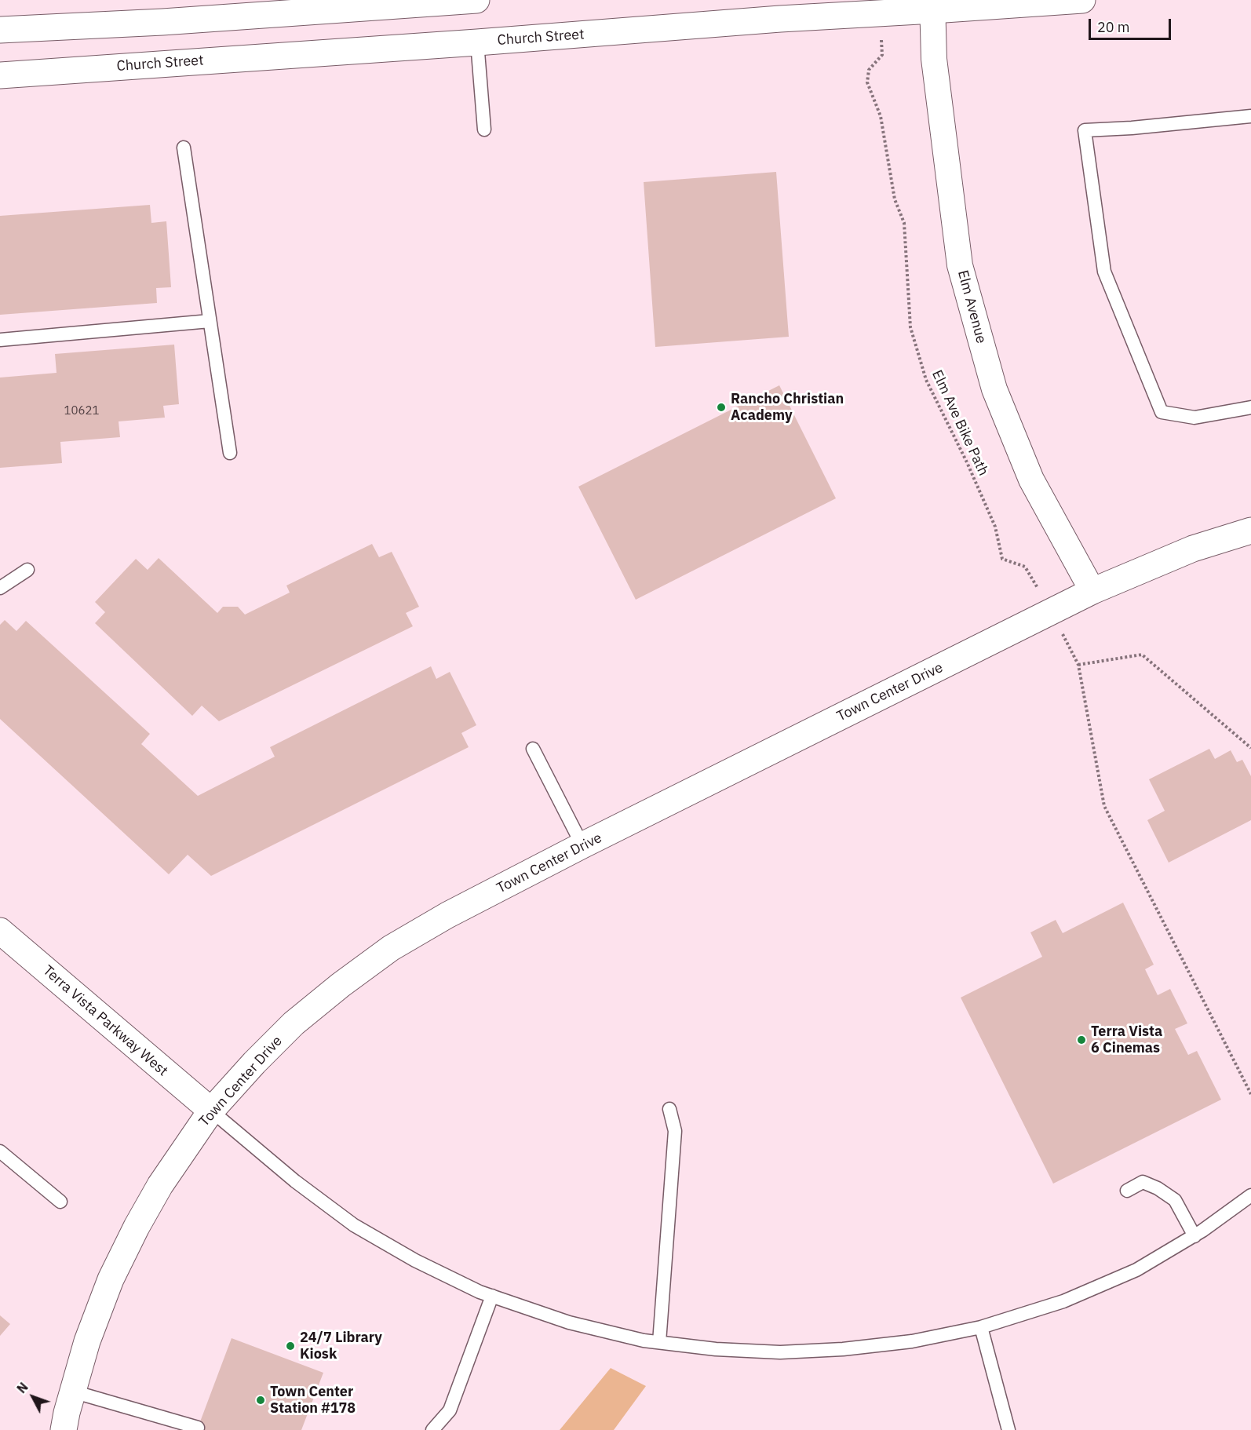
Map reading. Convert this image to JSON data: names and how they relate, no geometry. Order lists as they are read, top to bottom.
{
  "streets": {
    "street": [
      "Church Street",
      "Elm Avenue",
      "Town Center Drive",
      "Terra Vista Parkway West"
    ],
    "path": ["Elm Ave Bike Path"]
  },
  "crossings": [
    ["Church Street", "Elm Avenue"],
    ["Elm Avenue", "Town Center Drive"],
    ["Town Center Drive", "Terra Vista Parkway West"]
  ],
  "places": [
    "Rancho Christian Academy",
    "Terra Vista 6 Cinemas",
    "24/7 Library Kiosk",
    "Town Center Station #178"
  ],
  "house_numbers": ["10621"],
  "scale_bar": "20 m",
  "north": "top left"
}
